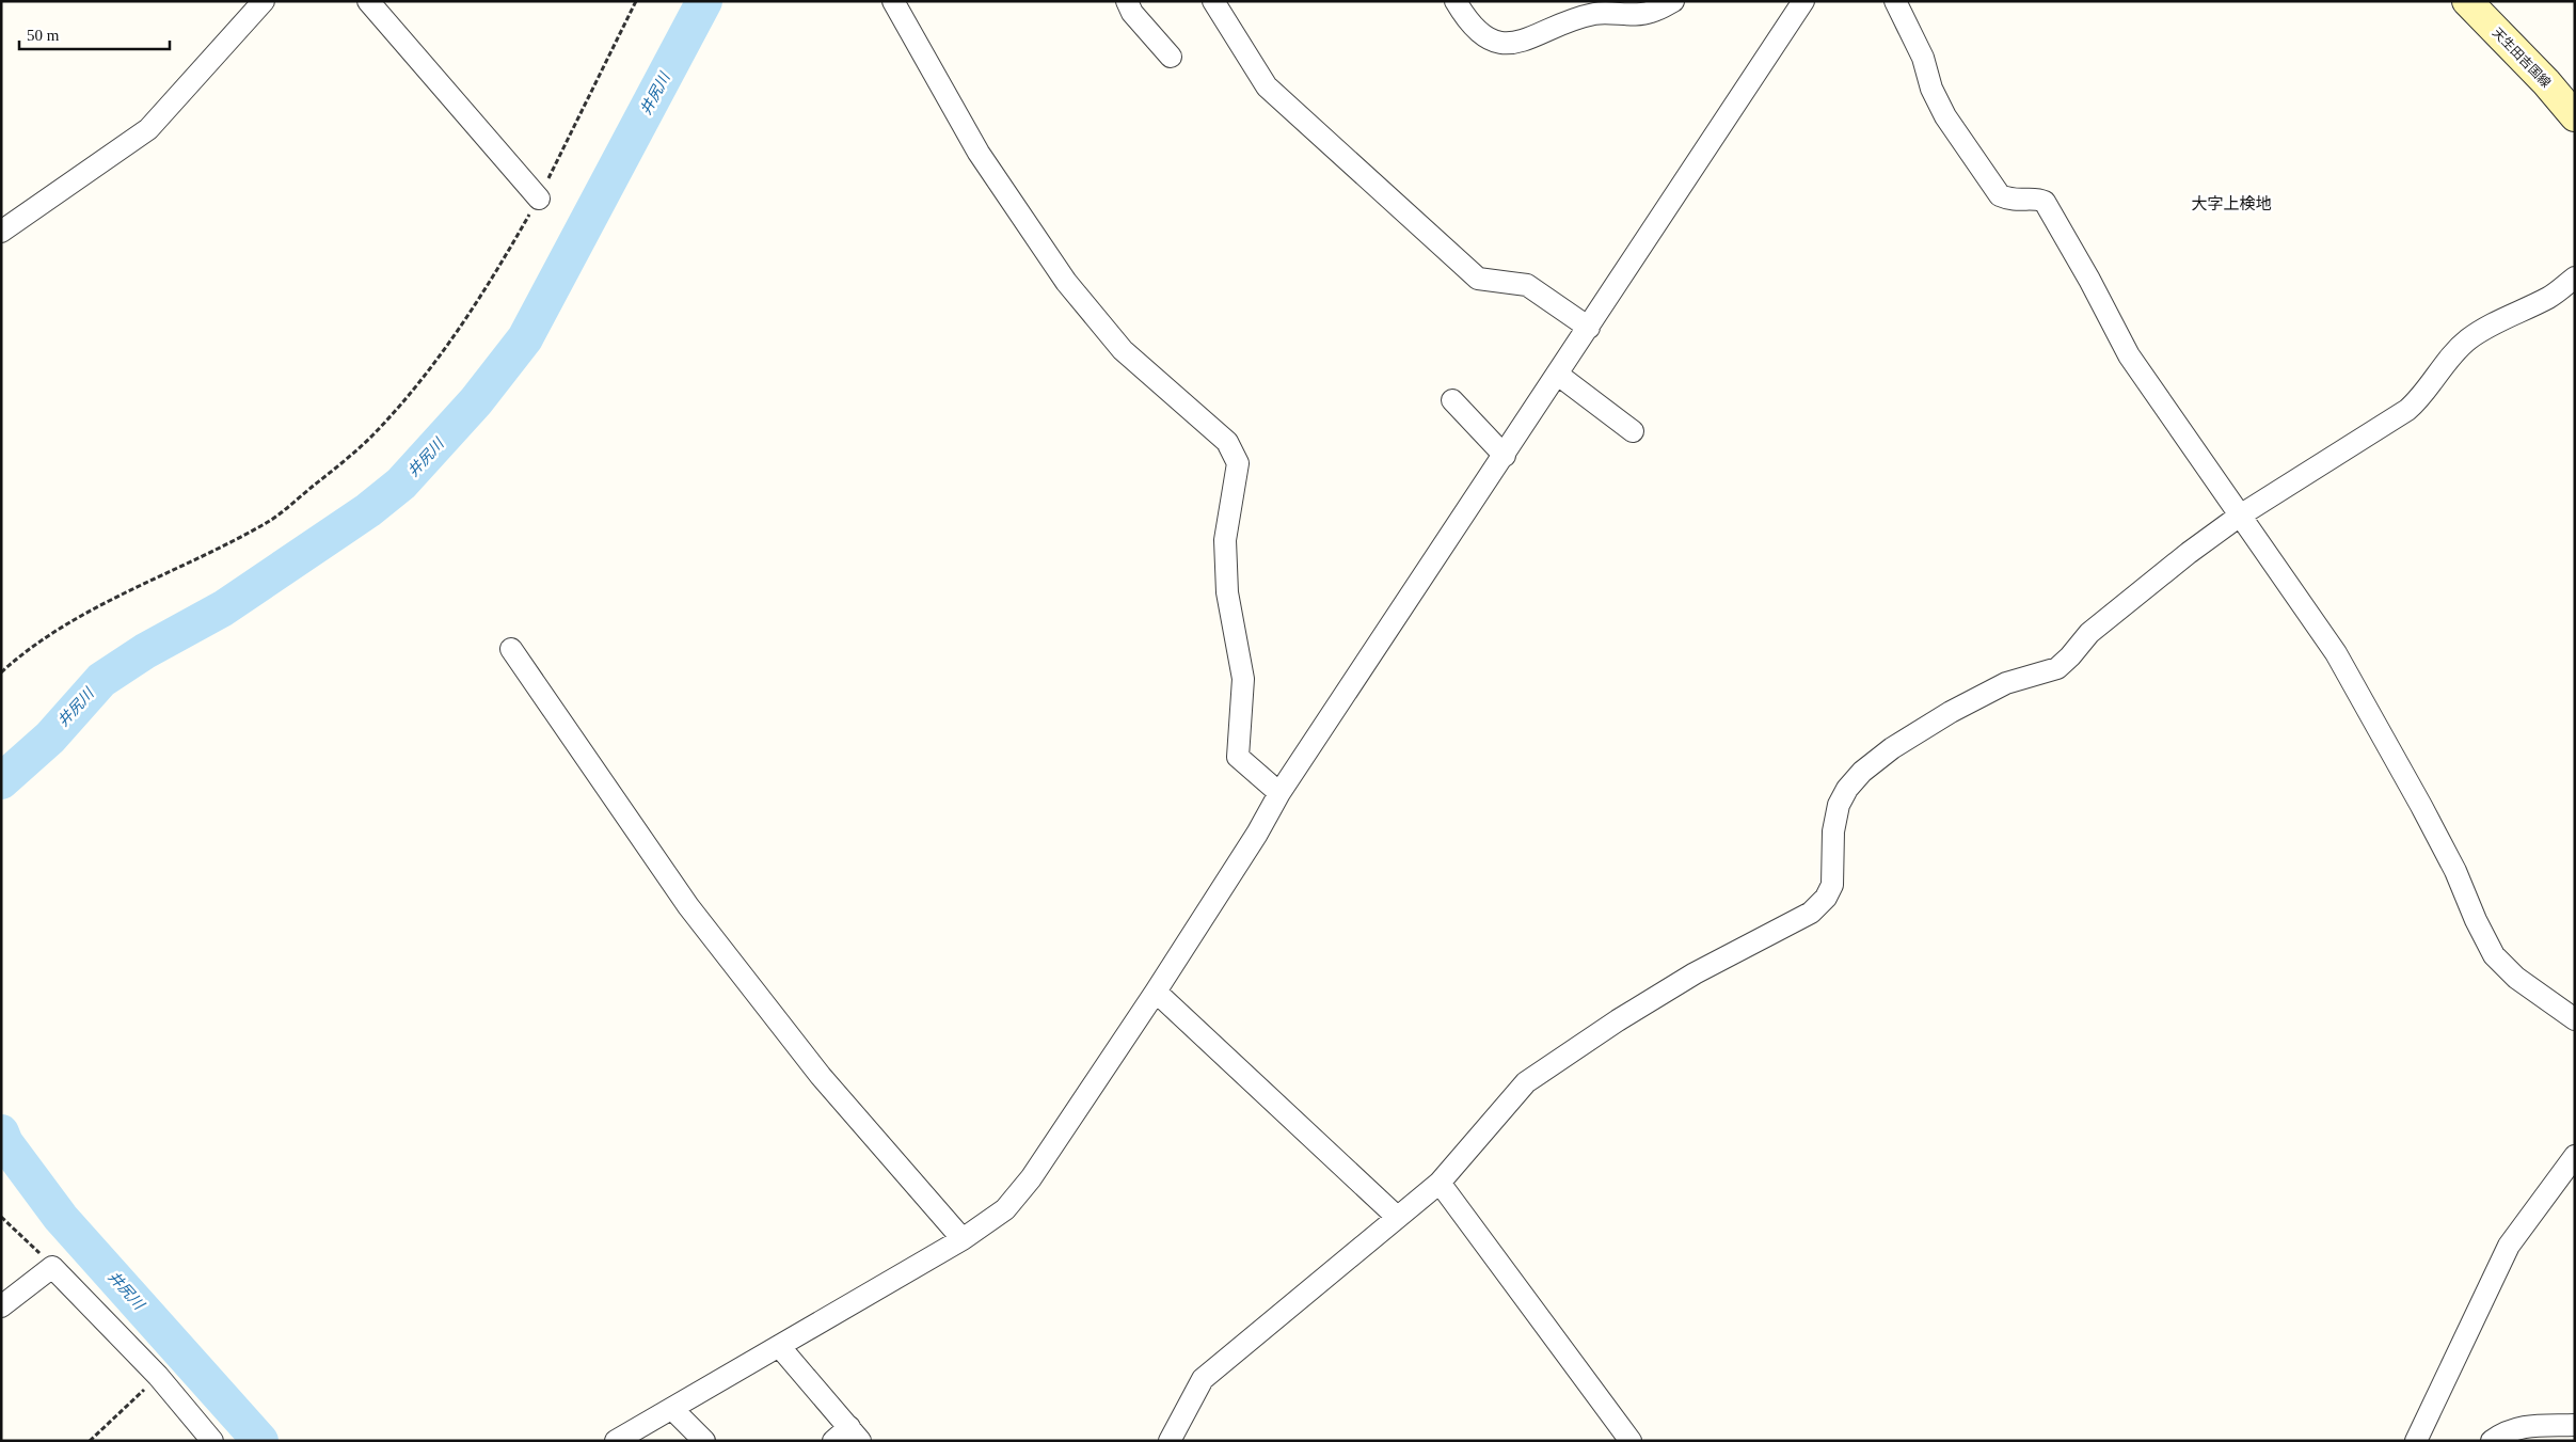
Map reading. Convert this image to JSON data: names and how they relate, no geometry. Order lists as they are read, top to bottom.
{
  "streets": {
    "main road": ["天生田吉国線"]
  },
  "districts": ["大字上検地"],
  "water": ["井尻川"],
  "scale_bar": "50 m"
}
